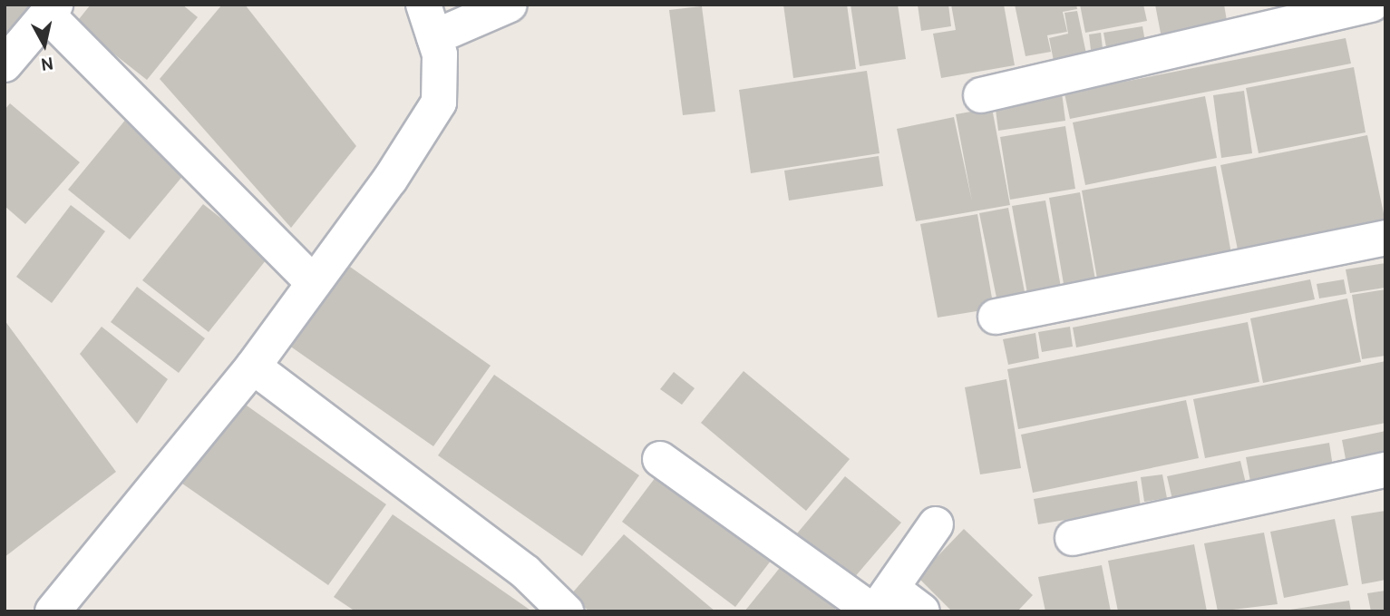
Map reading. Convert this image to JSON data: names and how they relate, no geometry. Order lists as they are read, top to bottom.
{
  "north": "bottom"
}
